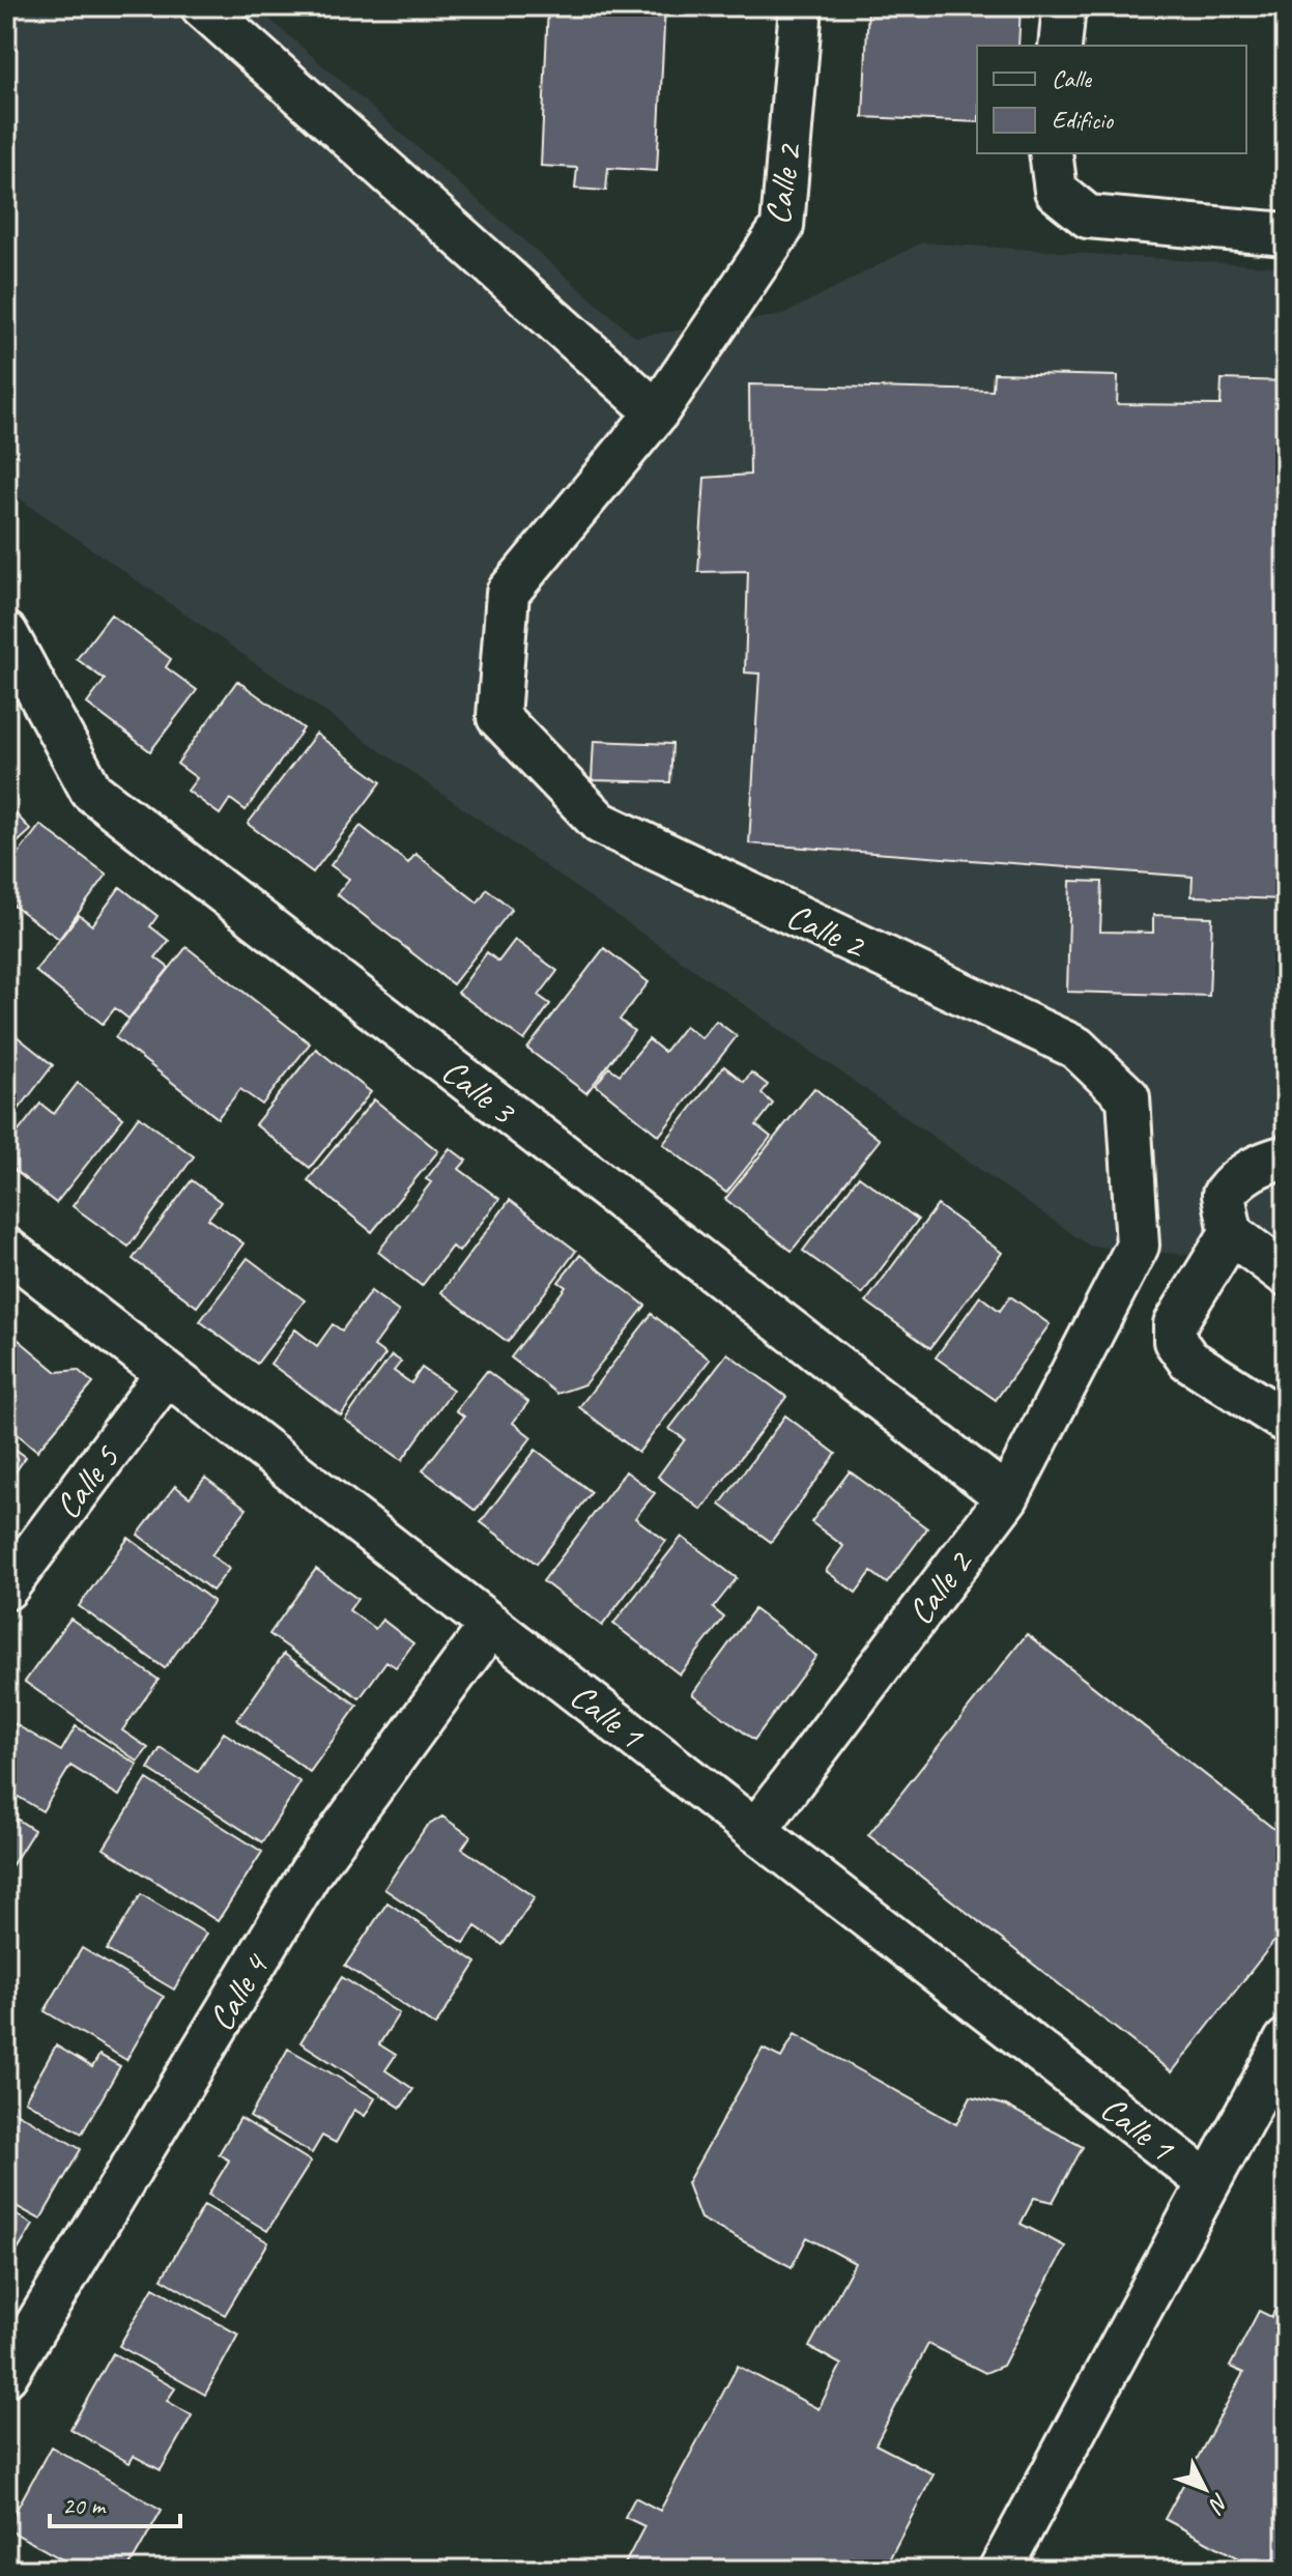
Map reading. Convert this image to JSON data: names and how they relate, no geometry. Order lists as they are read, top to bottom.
{
  "streets": {
    "street": [
      "Calle 2",
      "Calle 3",
      "Calle 5",
      "Calle 1",
      "Calle 4"
    ]
  },
  "crossings": [
    ["Calle 2", "Calle 3"],
    ["Calle 2", "Calle 1"],
    ["Calle 5", "Calle 1"],
    ["Calle 1", "Calle 4"]
  ],
  "legend": ["Calle", "Edificio"],
  "scale_bar": "20 m",
  "north": "bottom right"
}
